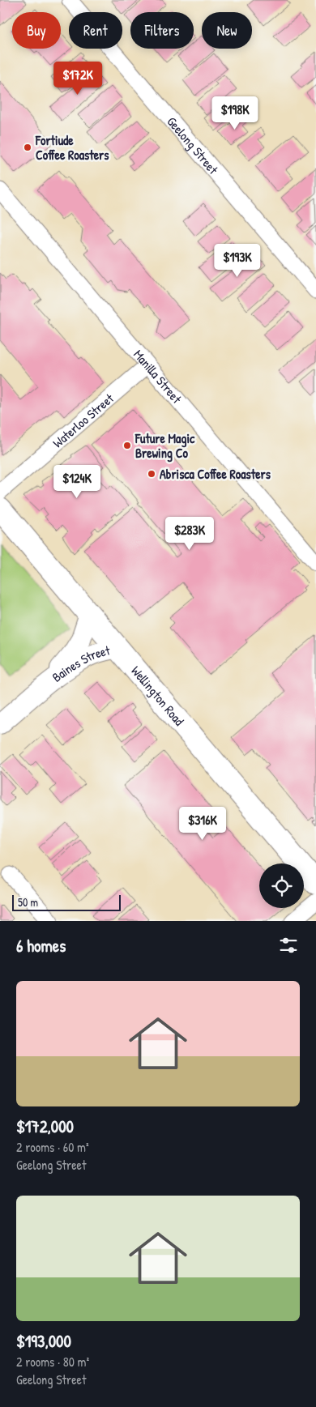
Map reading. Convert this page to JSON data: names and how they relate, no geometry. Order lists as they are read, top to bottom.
{
  "streets": {
    "main road": ["Wellington Road"],
    "street": [
      "Geelong Street",
      "Manilla Street",
      "Waterloo Street",
      "Baines Street"
    ]
  },
  "crossings": [
    ["Manilla Street", "Waterloo Street"],
    ["Baines Street", "Wellington Road"]
  ],
  "places": ["Fortiude Coffee Roasters", "Future Magic Brewing Co", "Abrisca Coffee Roasters"],
  "scale_bar": "50 m",
  "page": {
    "chip": [
      "Buy",
      "Rent",
      "Filters",
      "New"
    ],
    "price": [
      "$172K",
      "$198K",
      "$193K",
      "$124K",
      "$283K",
      "$316K"
    ],
    "scale": "50 m",
    "heading": "6 homes",
    "list": [
      {
        "name": "$172,000",
        "note": "2 rooms · 60 m² · Geelong Street"
      },
      {
        "name": "$193,000",
        "note": "2 rooms · 80 m² · Geelong Street"
      }
    ]
  }
}
